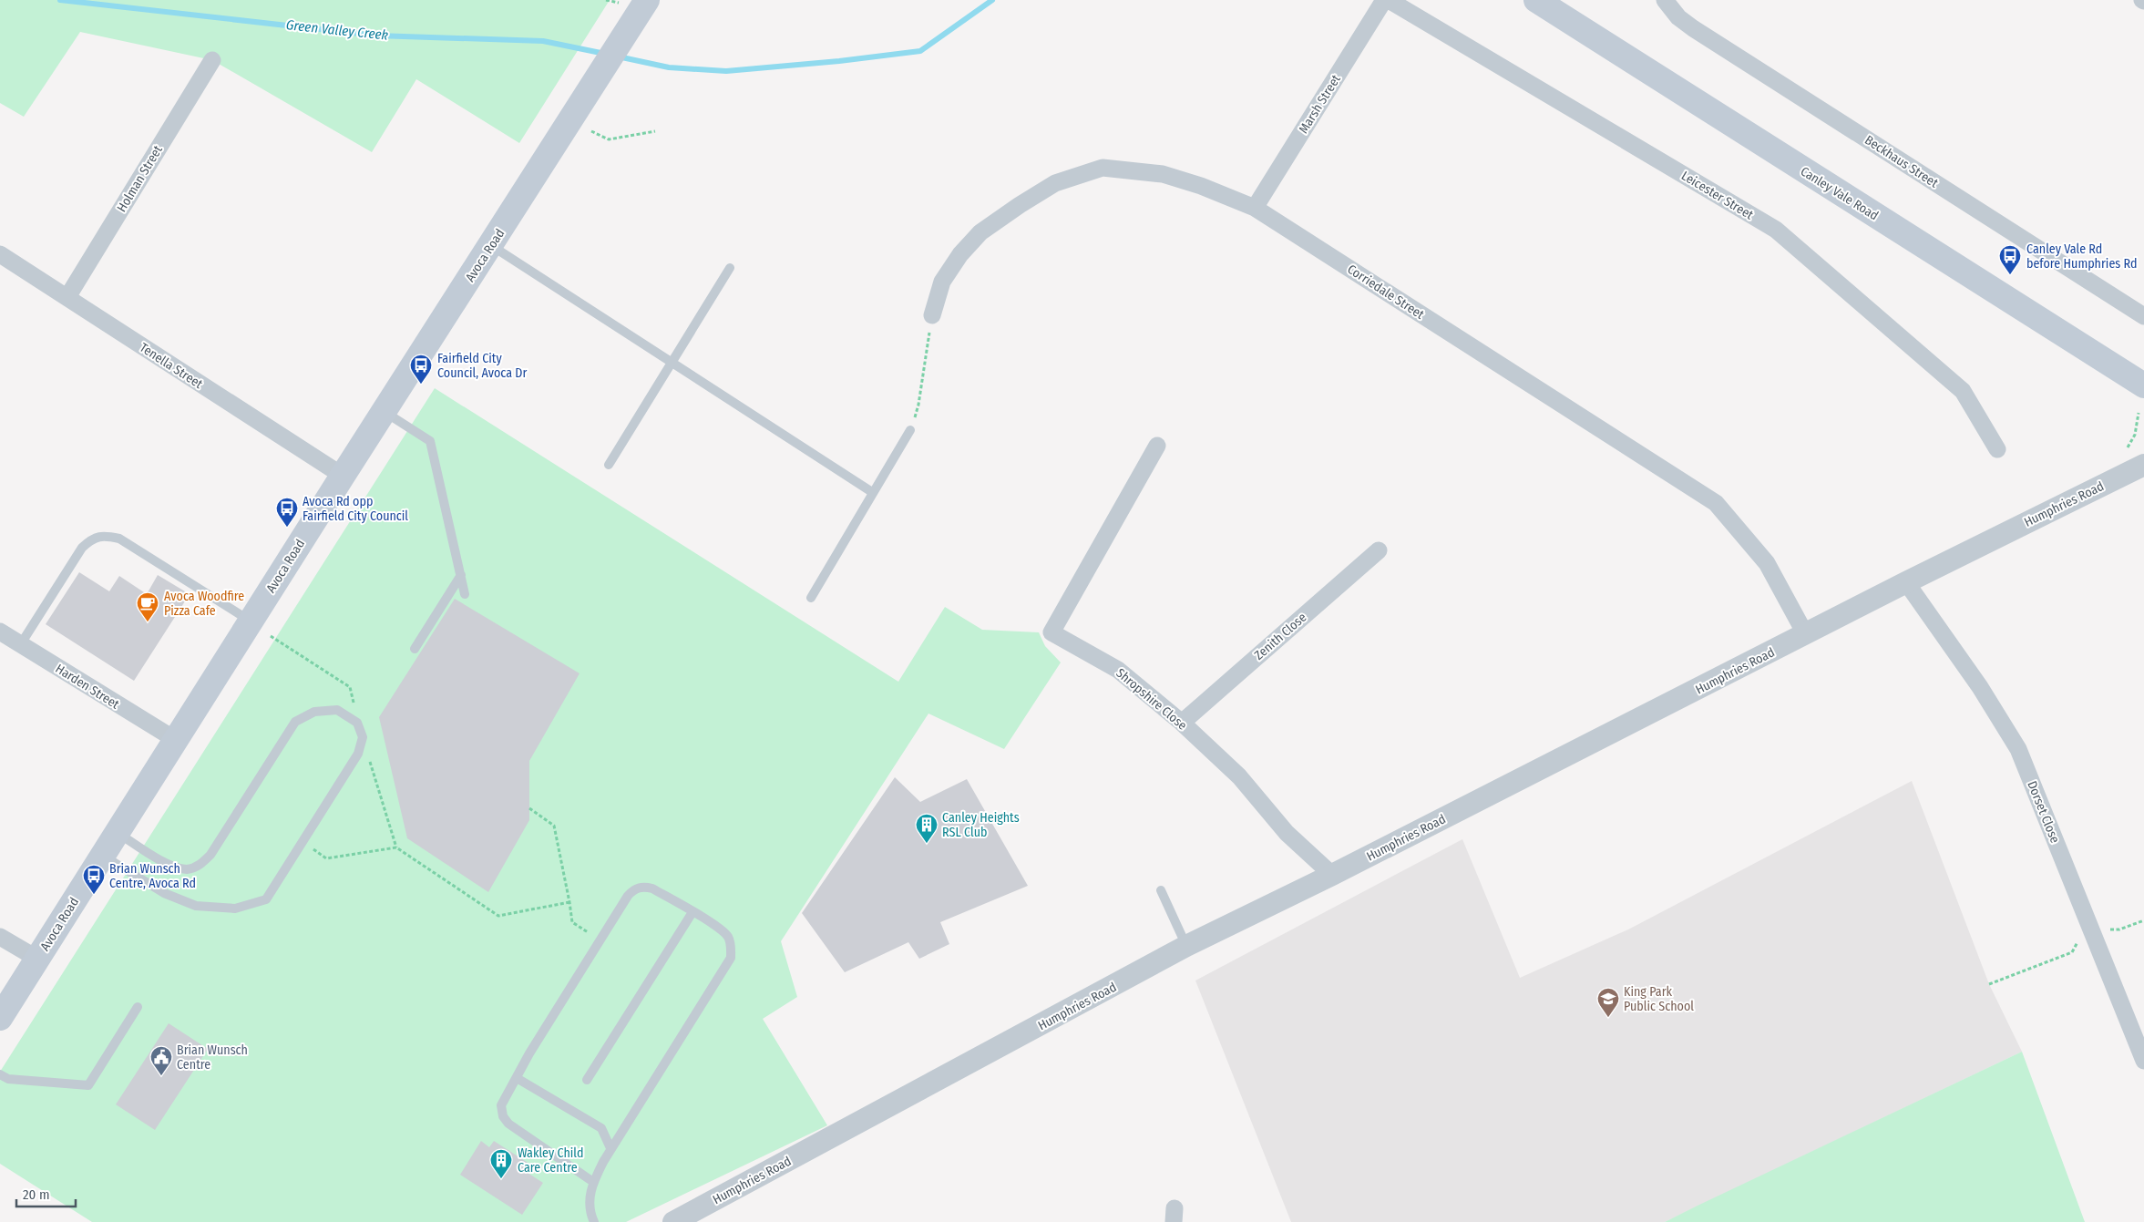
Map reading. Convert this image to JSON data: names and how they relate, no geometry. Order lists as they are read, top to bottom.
{
  "streets": {
    "main road": ["Canley Vale Road", "Avoca Road"],
    "street": [
      "Marsh Street",
      "Beckhaus Street",
      "Holman Street",
      "Leicester Street",
      "Corriedale Street",
      "Tenella Street",
      "Humphries Road",
      "Zenith Close",
      "Harden Street",
      "Shropshire Close",
      "Dorset Close"
    ]
  },
  "crossings": [
    ["Marsh Street", "Corriedale Street"],
    ["Holman Street", "Tenella Street"],
    ["Avoca Road", "Tenella Street"],
    ["Avoca Road", "Harden Street"],
    ["Corriedale Street", "Humphries Road"],
    ["Humphries Road", "Shropshire Close"],
    ["Humphries Road", "Dorset Close"],
    ["Zenith Close", "Shropshire Close"]
  ],
  "water": ["Green Valley Creek"],
  "places": {
    "bus stop": [
      "Canley Vale Rd before Humphries Rd",
      "Fairfield City Council, Avoca Dr",
      "Avoca Rd opp Fairfield City Council",
      "Brian Wunsch Centre, Avoca Rd"
    ],
    "cafe": ["Avoca Woodfire Pizza Cafe"],
    "building": ["Canley Heights RSL Club", "Wakley Child Care Centre"],
    "school or university": ["King Park Public School"],
    "public building": ["Brian Wunsch Centre"]
  },
  "scale_bar": "20 m"
}
